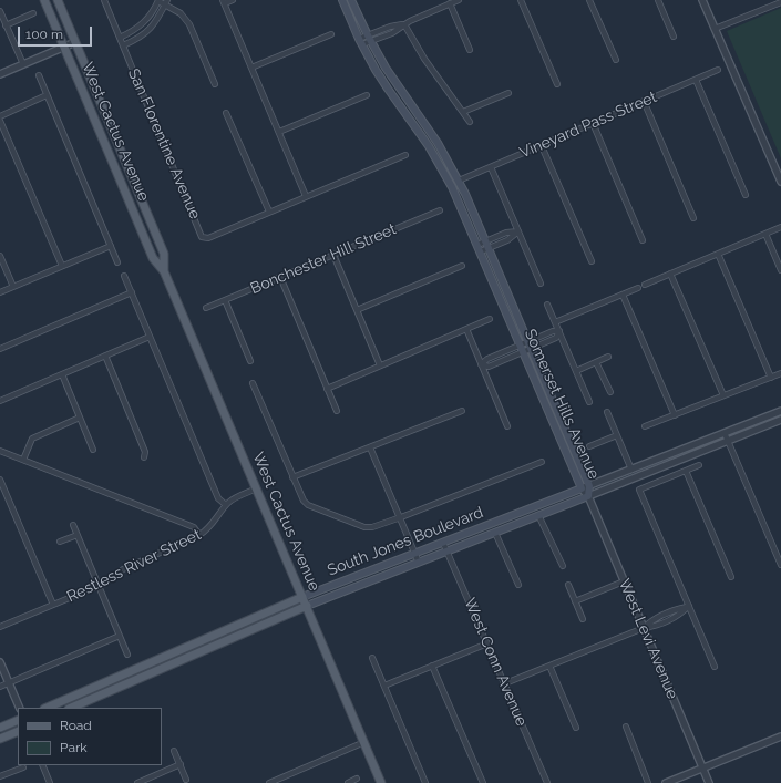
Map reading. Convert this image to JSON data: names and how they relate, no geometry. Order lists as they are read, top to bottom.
{
  "streets": {
    "main road": ["West Cactus Avenue", "Somerset Hills Avenue", "South Jones Boulevard"],
    "street": [
      "Vineyard Pass Street",
      "San Florentine Avenue",
      "Bonchester Hill Street",
      "Restless River Street",
      "West Levi Avenue",
      "West Conn Avenue"
    ]
  },
  "crossings": [
    ["Vineyard Pass Street", "Somerset Hills Avenue"],
    ["West Cactus Avenue", "South Jones Boulevard"],
    ["West Cactus Avenue", "Restless River Street"],
    ["Somerset Hills Avenue", "South Jones Boulevard"],
    ["Somerset Hills Avenue", "West Levi Avenue"],
    ["South Jones Boulevard", "West Levi Avenue"],
    ["South Jones Boulevard", "West Conn Avenue"]
  ],
  "legend": ["Road", "Park"],
  "scale_bar": "100 m"
}
